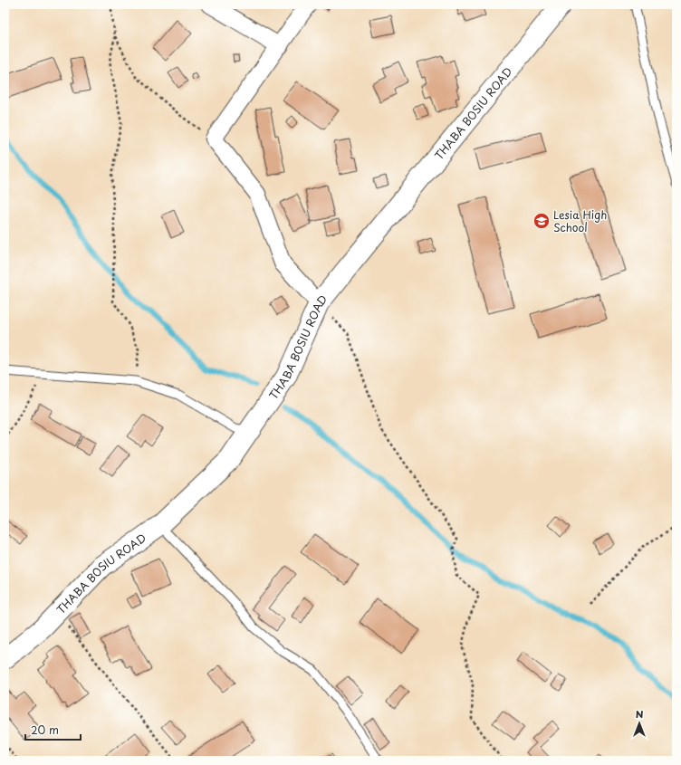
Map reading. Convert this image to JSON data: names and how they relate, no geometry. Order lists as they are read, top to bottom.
{
  "streets": {
    "street": ["THABA BOSIU ROAD"]
  },
  "places": {
    "school or university": ["Lesia High School"]
  },
  "scale_bar": "20 m",
  "north": "top"
}
